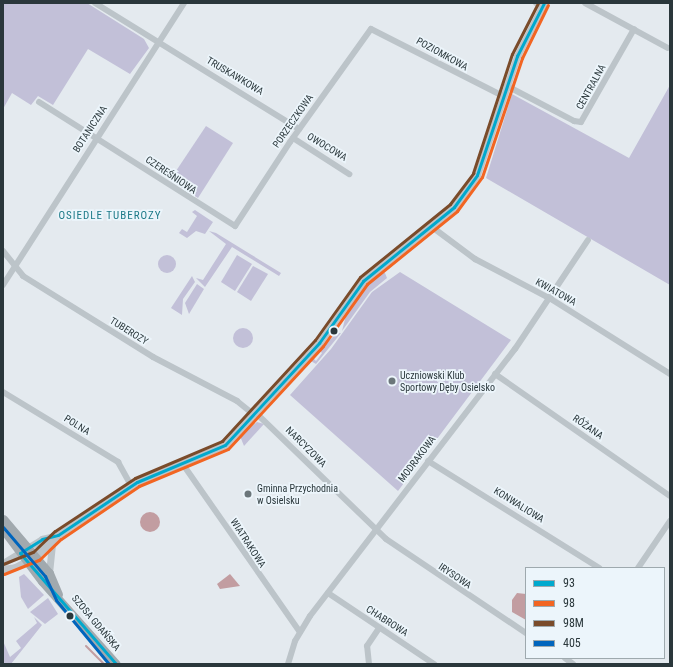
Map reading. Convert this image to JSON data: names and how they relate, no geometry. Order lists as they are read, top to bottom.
{
  "streets": {
    "main road": ["SZOSA GDAŃSKA"],
    "street": [
      "POZIOMKOWA",
      "TRUSKAWKOWA",
      "CENTRALNA",
      "PORZECZKOWA",
      "BOTANICZNA",
      "OWOCOWA",
      "CZEREŚNIOWA",
      "KWIATOWA",
      "TUBEROZY",
      "POLNA",
      "RÓŻANA",
      "NARCYZOWA",
      "MODRAKOWA",
      "KONWALIOWA",
      "WIATRAKOWA",
      "IRYSOWA",
      "CHABROWA"
    ]
  },
  "crossings": [
    ["POZIOMKOWA", "PORZECZKOWA"],
    ["TRUSKAWKOWA", "PORZECZKOWA"],
    ["TRUSKAWKOWA", "BOTANICZNA"],
    ["PORZECZKOWA", "OWOCOWA"],
    ["PORZECZKOWA", "CZEREŚNIOWA"],
    ["BOTANICZNA", "CZEREŚNIOWA"],
    ["BOTANICZNA", "TUBEROZY"],
    ["KWIATOWA", "MODRAKOWA"],
    ["TUBEROZY", "NARCYZOWA"],
    ["RÓŻANA", "MODRAKOWA"],
    ["NARCYZOWA", "MODRAKOWA"],
    ["NARCYZOWA", "IRYSOWA"],
    ["MODRAKOWA", "KONWALIOWA"],
    ["MODRAKOWA", "WIATRAKOWA"],
    ["MODRAKOWA", "IRYSOWA"],
    ["MODRAKOWA", "CHABROWA"]
  ],
  "districts": ["OSIEDLE TUBEROZY"],
  "places": ["Uczniowski Klub Sportowy Dęby Osielsko", "Gminna Przychodnia w Osielsku"],
  "lines": [
    "transit line 93",
    "transit line 98M",
    "transit line 98",
    "transit line 405"
  ],
  "legend": [
    "93",
    "98",
    "98M",
    "405"
  ]
}
